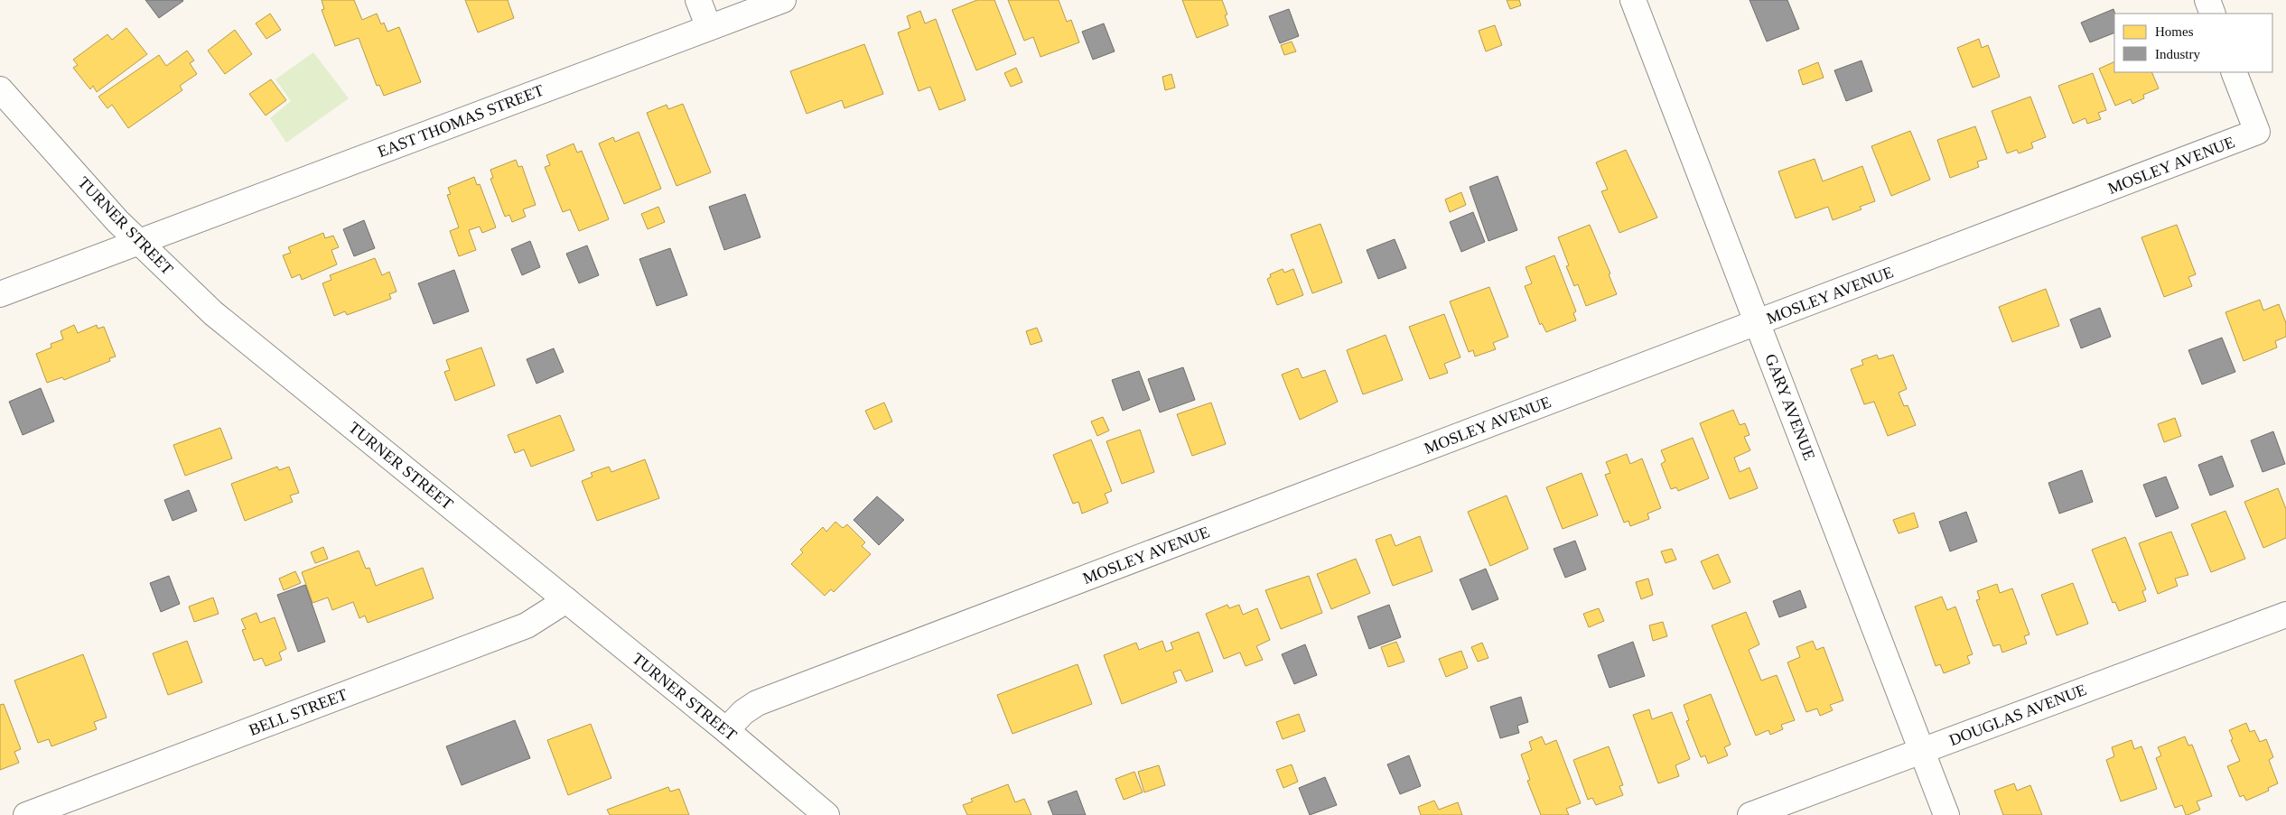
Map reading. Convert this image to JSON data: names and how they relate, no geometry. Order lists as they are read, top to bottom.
{
  "streets": {
    "street": [
      "EAST THOMAS STREET",
      "MOSLEY AVENUE",
      "TURNER STREET",
      "GARY AVENUE",
      "BELL STREET",
      "DOUGLAS AVENUE"
    ]
  },
  "crossings": [
    ["EAST THOMAS STREET", "TURNER STREET"],
    ["MOSLEY AVENUE", "TURNER STREET"],
    ["MOSLEY AVENUE", "GARY AVENUE"],
    ["TURNER STREET", "BELL STREET"],
    ["GARY AVENUE", "DOUGLAS AVENUE"]
  ],
  "legend": ["Homes", "Industry"]
}
